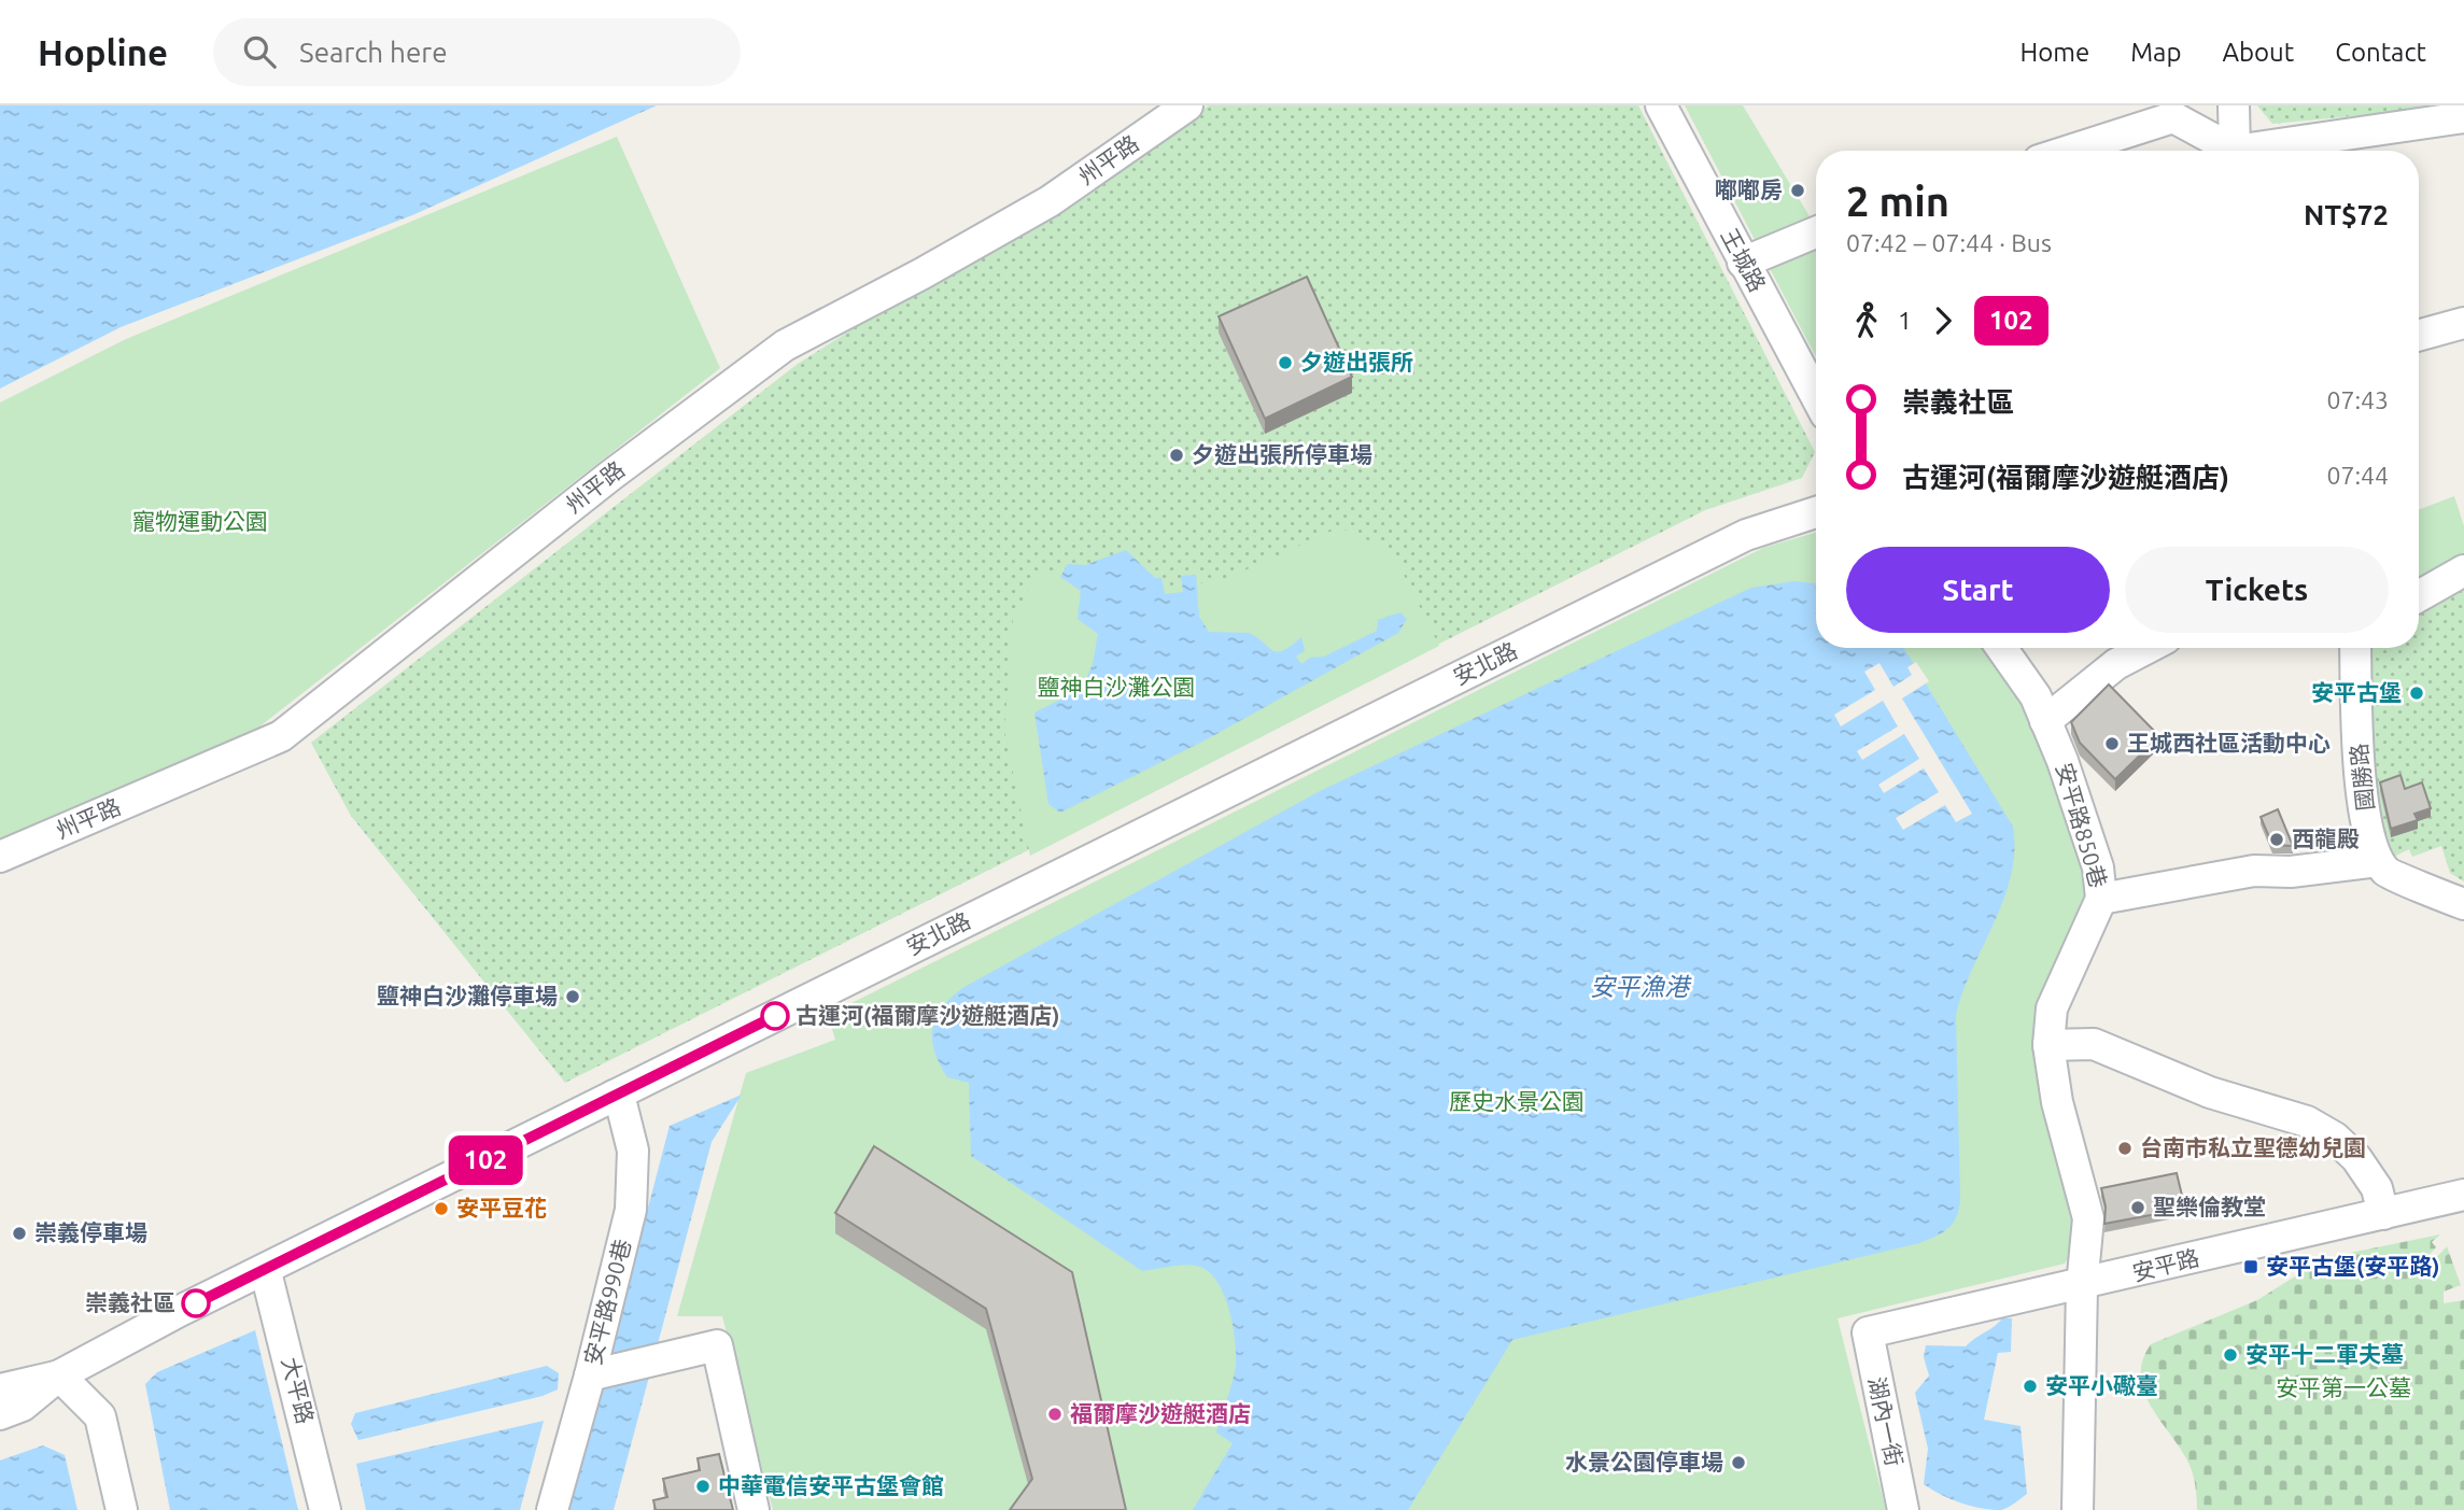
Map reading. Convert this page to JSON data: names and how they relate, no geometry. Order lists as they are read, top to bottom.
{
  "streets": {
    "street": [
      "州平路",
      "王城路",
      "安北路",
      "國勝路",
      "安平路850巷",
      "安平路",
      "安平路990巷",
      "大平路",
      "湖內一街"
    ]
  },
  "crossings": [
    ["安北路", "安平路990巷"],
    ["安北路", "大平路"],
    ["安平路850巷", "安平路"],
    ["安平路", "湖內一街"]
  ],
  "water": ["安平漁港"],
  "parks": [
    "寵物運動公園",
    "鹽神白沙灘公園",
    "歷史水景公園",
    "安平第一公墓"
  ],
  "places": {
    "other": [
      "嘟嘟房",
      "夕遊出張所",
      "夕遊出張所停車場",
      "安平古堡",
      "王城西社區活動中心",
      "西㡣殿",
      "鹽神白沙灘停車場",
      "古運河(福爾摩沙遊艇酒店)",
      "台南市私立聖德幼兒園",
      "聖樂倫教堂",
      "安平豆花",
      "崇義停車場",
      "崇義社區",
      "安平十二軍夫墓",
      "安平小礮臺",
      "福爾摩沙遊艇酒店",
      "水景公園停車場",
      "中華電信安平古堡會館"
    ],
    "transit": ["安平古堡(安平路)"]
  },
  "lines": ["bus line 102"],
  "page": {
    "header": "Hopline",
    "search": "Search here",
    "nav": [
      "Home",
      "Map",
      "About",
      "Contact"
    ],
    "on_map": "102",
    "heading": ["2 min", "07:42 – 07:44 · Bus", "NT$72"],
    "legs": ["1", "102"],
    "list": [
      {
        "name": "崇義社區",
        "value": "07:43"
      },
      {
        "name": "古運河(福爾摩沙遊艇酒店)",
        "value": "07:44"
      }
    ],
    "buttons": ["Start", "Tickets"]
  }
}
